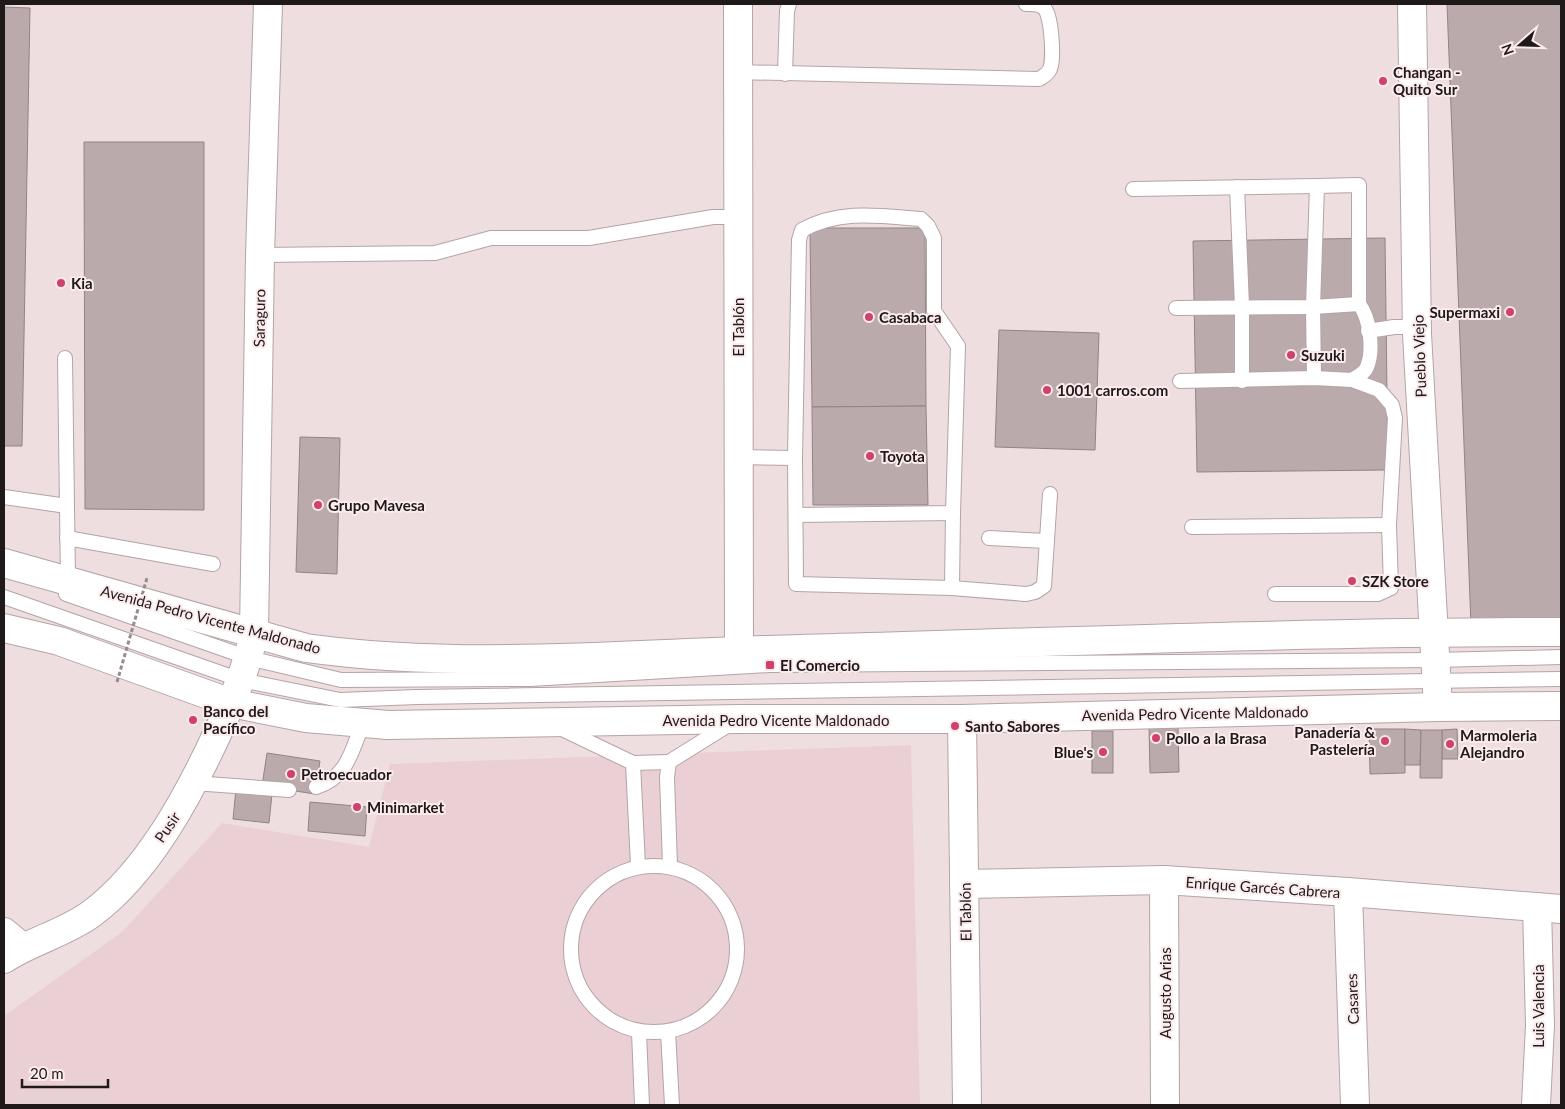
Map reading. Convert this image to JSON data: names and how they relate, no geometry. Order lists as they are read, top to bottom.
{
  "streets": {
    "street": [
      "Saraguro",
      "El Tablón",
      "Pueblo Viejo",
      "Avenida Pedro Vicente Maldonado",
      "Pusir",
      "Enrique Garcés Cabrera",
      "Augusto Arias",
      "Casares",
      "Luis Valencia"
    ]
  },
  "crossings": [
    ["Saraguro", "Avenida Pedro Vicente Maldonado"],
    ["Saraguro", "Pusir"],
    ["El Tablón", "Avenida Pedro Vicente Maldonado"],
    ["El Tablón", "Enrique Garcés Cabrera"],
    ["Pueblo Viejo", "Avenida Pedro Vicente Maldonado"],
    ["Avenida Pedro Vicente Maldonado", "Pusir"],
    ["Enrique Garcés Cabrera", "Augusto Arias"],
    ["Enrique Garcés Cabrera", "Casares"],
    ["Enrique Garcés Cabrera", "Luis Valencia"]
  ],
  "places": {
    "other": [
      "Changan - Quito Sur",
      "Kia",
      "Supermaxi",
      "Casabaca",
      "Suzuki",
      "1001 carros.com",
      "Toyota",
      "Grupo Mavesa",
      "SZK Store",
      "Banco del Pacífico",
      "Santo Sabores",
      "Pollo a la Brasa",
      "Panadería & Pastelería",
      "Marmoleria Alejandro",
      "Blue's",
      "Petroecuador",
      "Minimarket"
    ],
    "transit": ["El Comercio"]
  },
  "scale_bar": "20 m",
  "north": "left"
}
